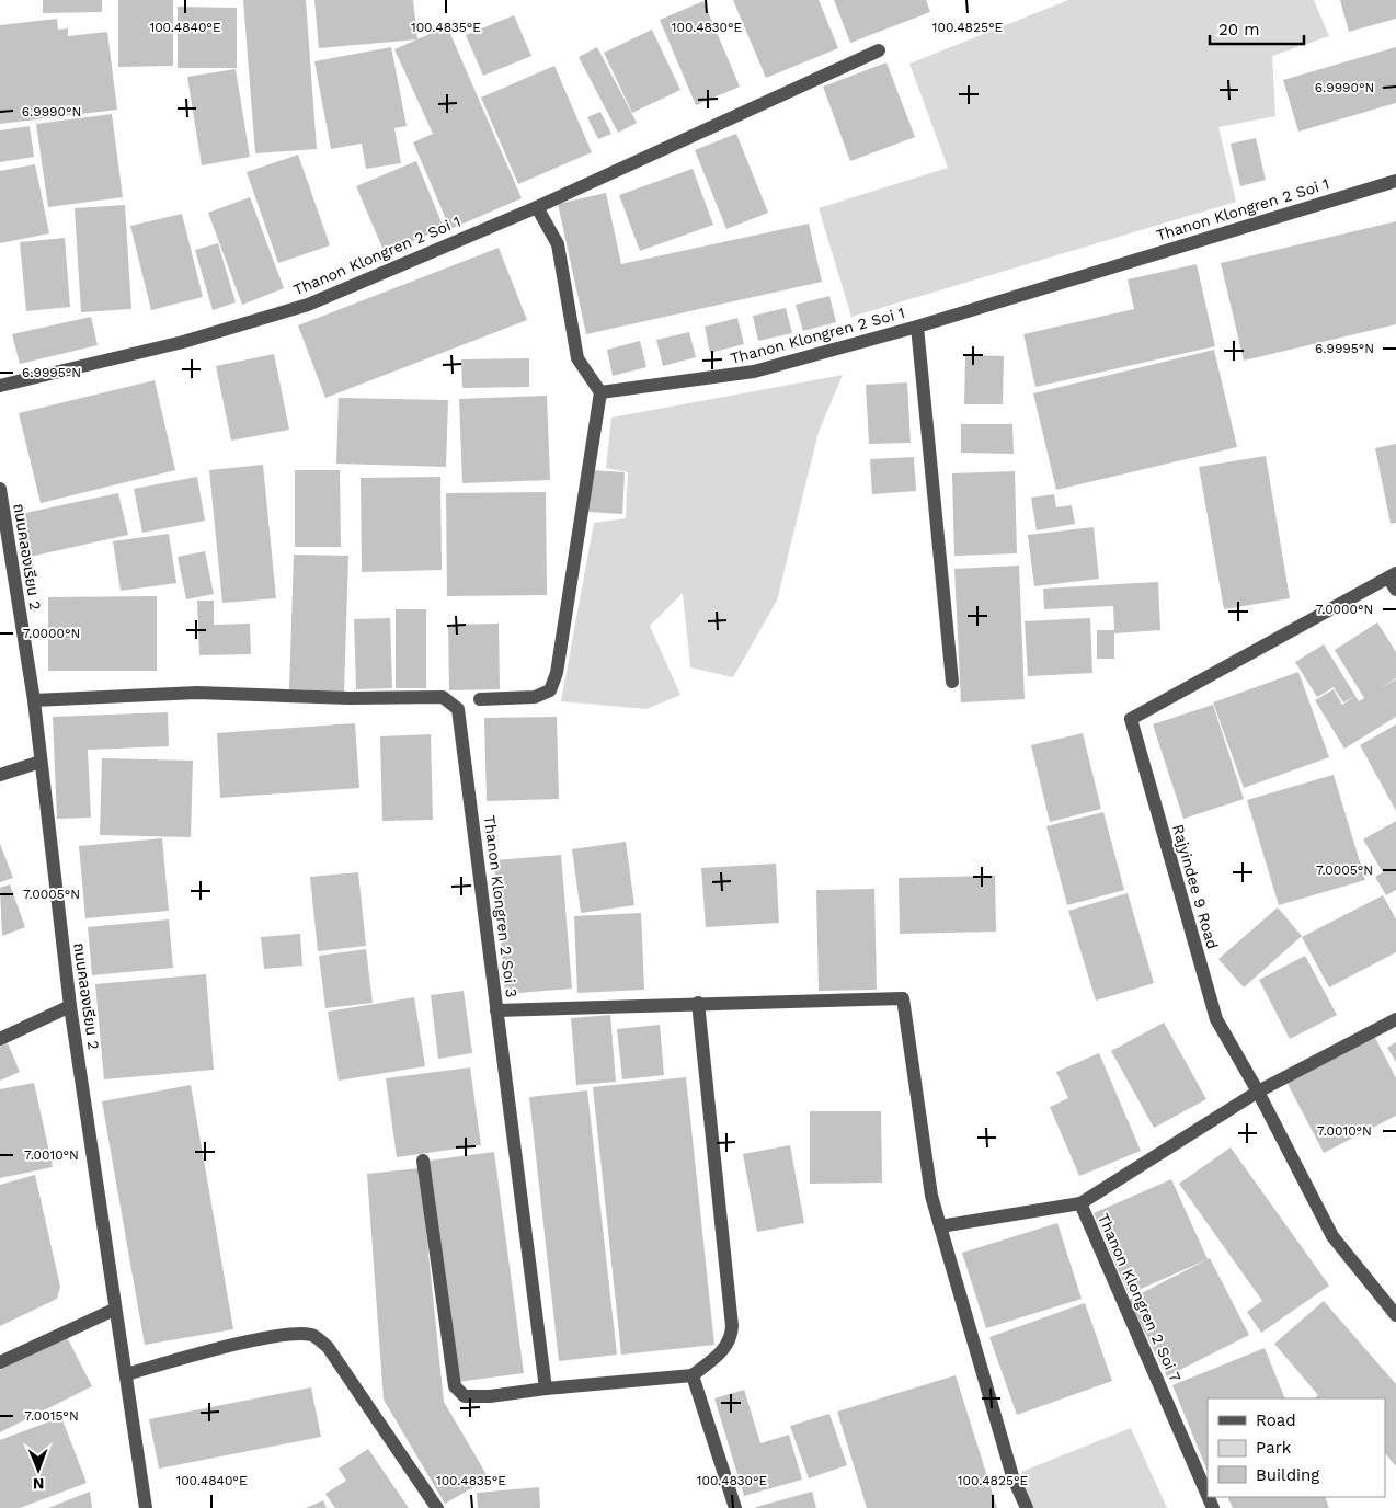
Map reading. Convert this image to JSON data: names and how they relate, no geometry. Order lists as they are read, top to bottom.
{
  "streets": {
    "street": [
      "Thanon Klongren 2 Soi 1",
      "ถนนคลองเรียน 2",
      "Rajyindee 9 Road",
      "Thanon Klongren 2 Soi 3",
      "Thanon Klongren 2 Soi 7"
    ]
  },
  "crossings": [
    ["ถนนคลองเรียน 2", "Thanon Klongren 2 Soi 3"],
    ["Rajyindee 9 Road", "Thanon Klongren 2 Soi 7"]
  ],
  "legend": ["Road", "Park", "Building"],
  "scale_bar": "20 m",
  "north": "bottom",
  "coordinates": [
    "100.4840°E",
    "100.4835°E",
    "100.4830°E",
    "100.4825°E",
    "6.9990°N",
    "6.9995°N",
    "7.0000°N",
    "7.0005°N",
    "7.0010°N",
    "7.0015°N"
  ]
}
